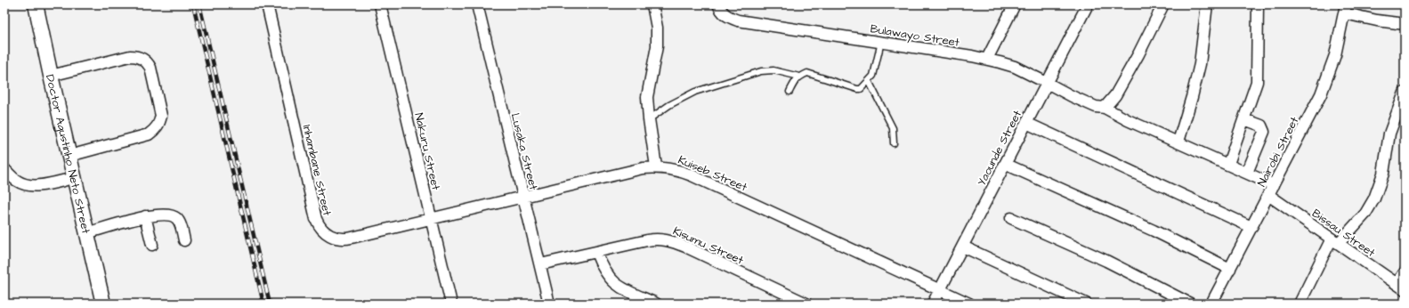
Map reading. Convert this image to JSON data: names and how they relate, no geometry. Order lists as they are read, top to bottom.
{
  "streets": {
    "street": [
      "Bulawayo Street",
      "Yaounde Street",
      "Nakuru Street",
      "Lusaka Street",
      "Nairobi Street",
      "Doctor Agustinho Neto Street",
      "Inhambane Street",
      "Kuiseb Street",
      "Bissau Street",
      "Kisumu Street"
    ]
  },
  "crossings": [
    ["Bulawayo Street", "Yaounde Street"],
    ["Bulawayo Street", "Nairobi Street"],
    ["Yaounde Street", "Kuiseb Street"],
    ["Nakuru Street", "Inhambane Street"],
    ["Nakuru Street", "Kuiseb Street"],
    ["Lusaka Street", "Kuiseb Street"],
    ["Lusaka Street", "Kisumu Street"],
    ["Nairobi Street", "Bissau Street"],
    ["Inhambane Street", "Kuiseb Street"]
  ]
}
